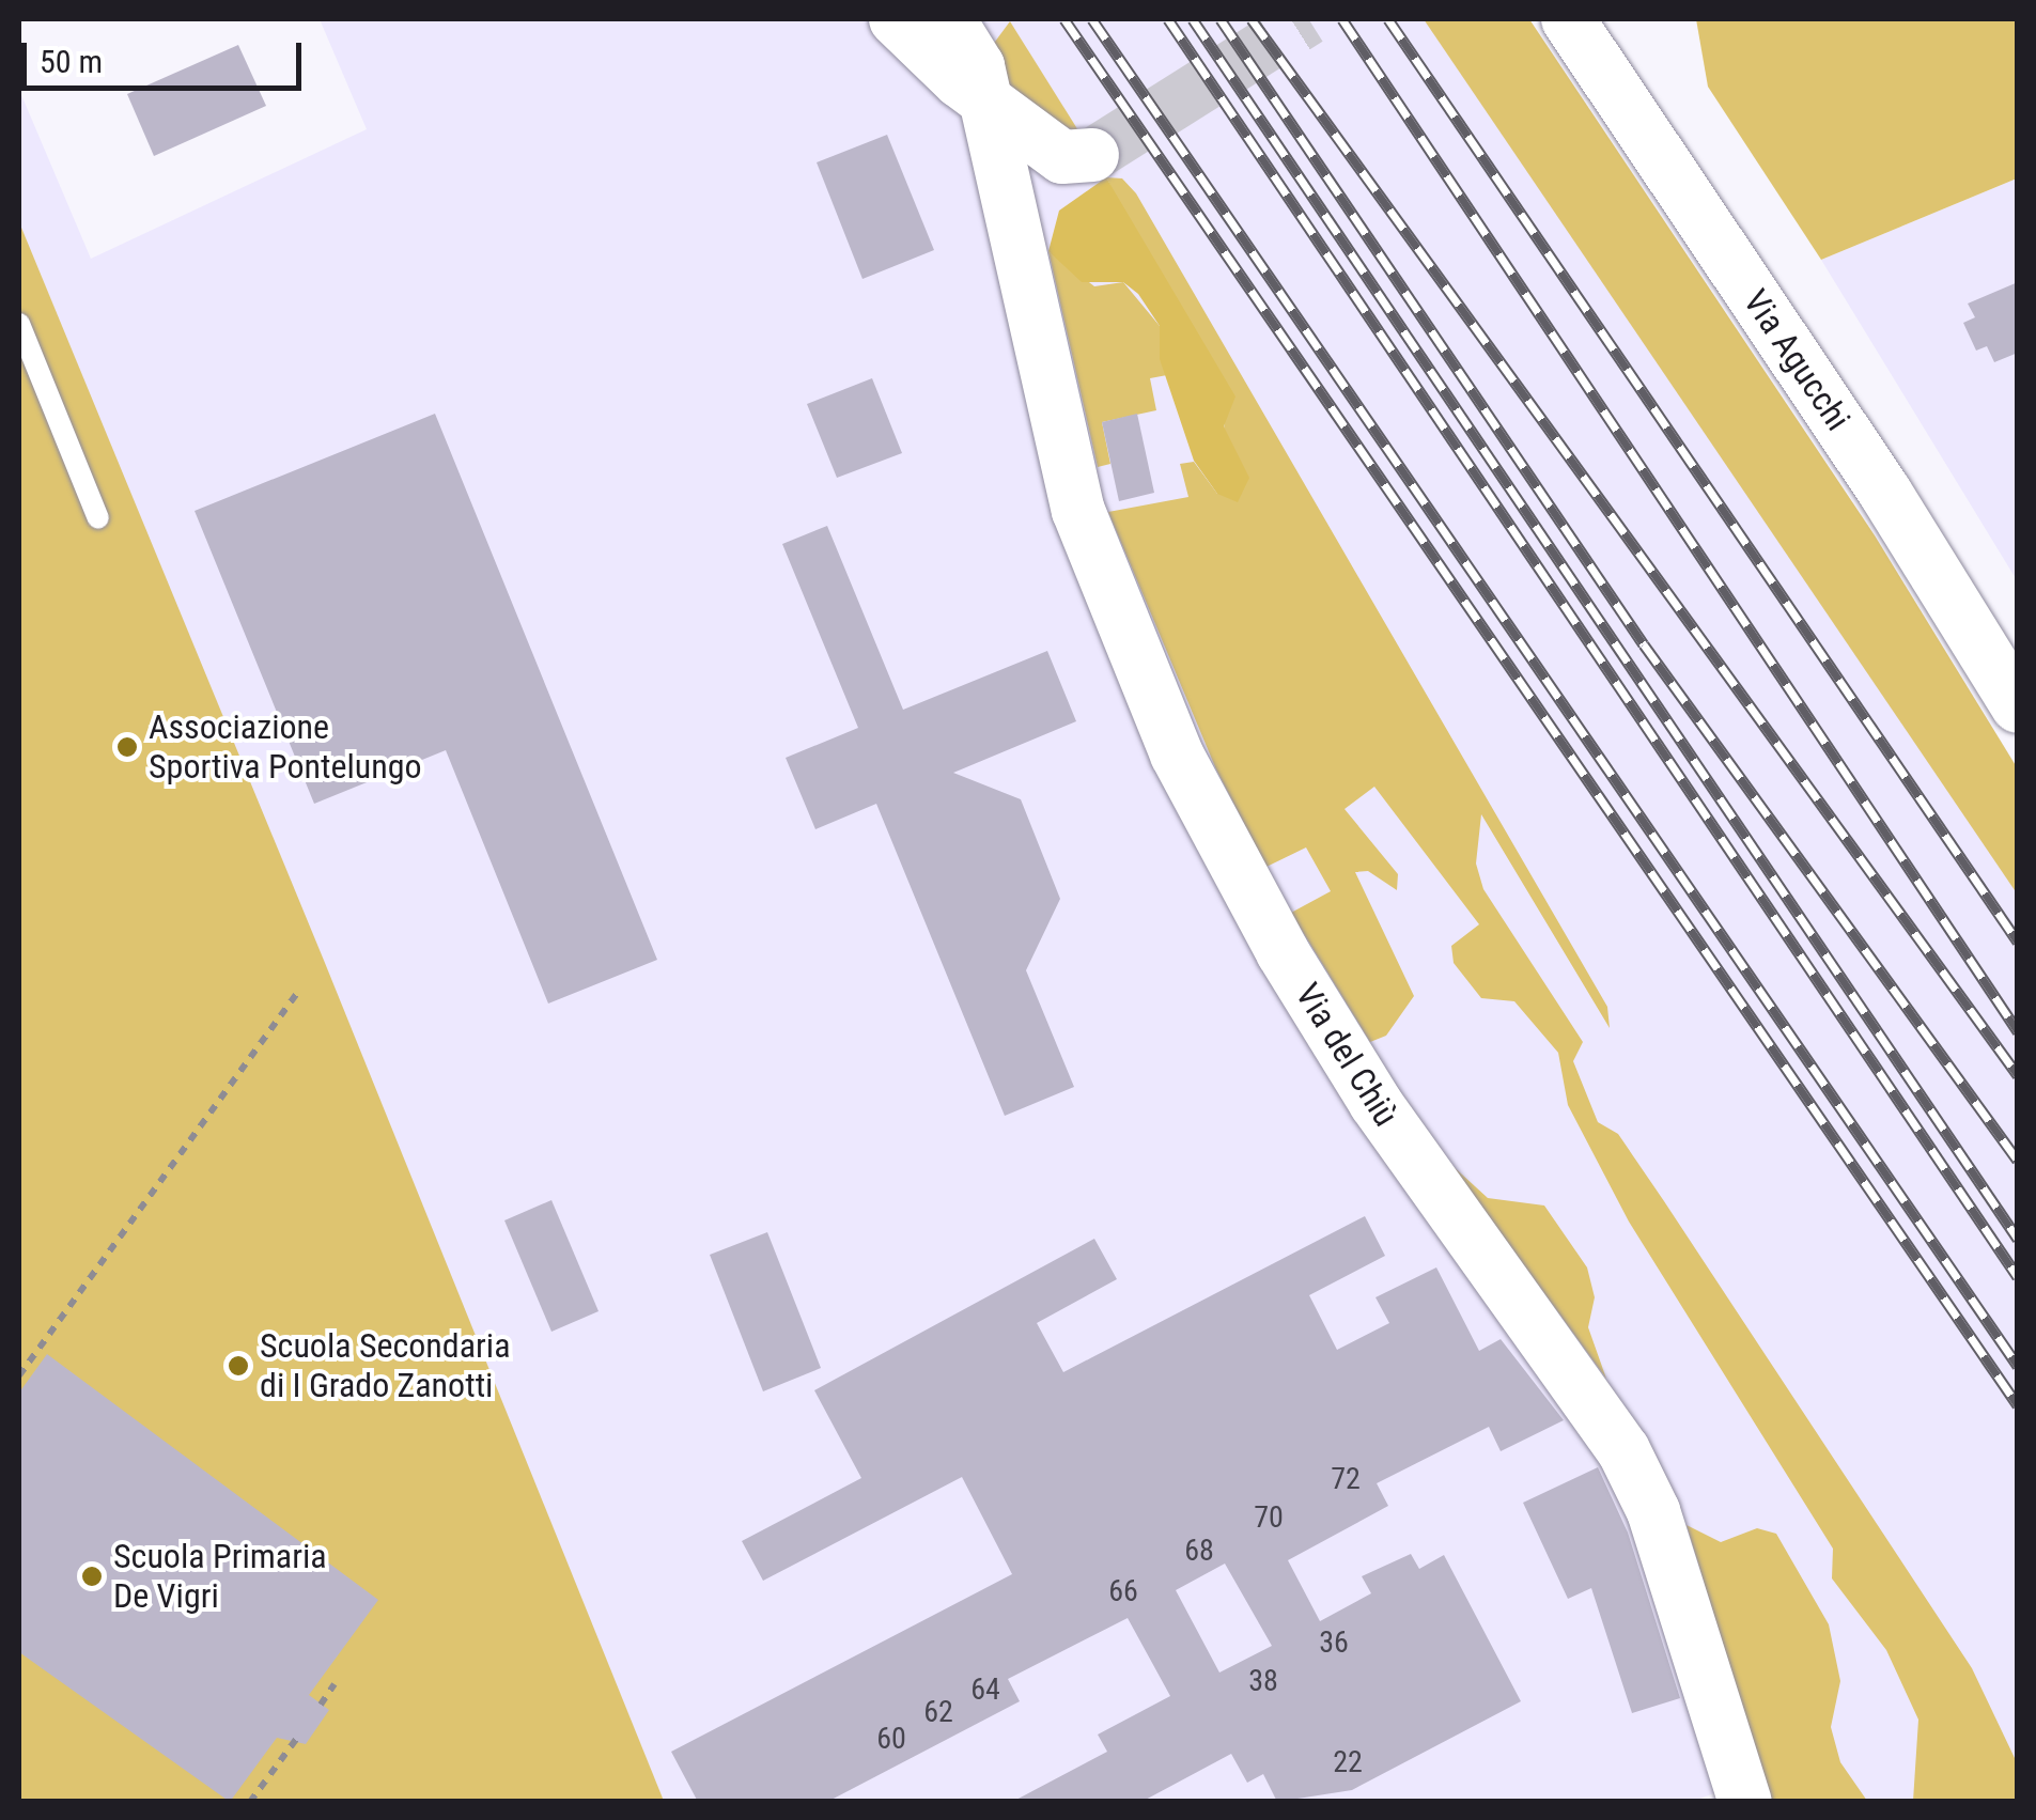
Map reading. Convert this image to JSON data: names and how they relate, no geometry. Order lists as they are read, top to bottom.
{
  "streets": {
    "street": ["Via Agucchi", "Via del Chiù"]
  },
  "places": ["Associazione Sportiva Pontelungo", "Scuola Secondaria di I Grado Zanotti", "Scuola Primaria De Vigri"],
  "house_numbers": [
    "72",
    "70",
    "68",
    "66",
    "36",
    "38",
    "64",
    "62",
    "60",
    "22"
  ],
  "scale_bar": "50 m"
}
